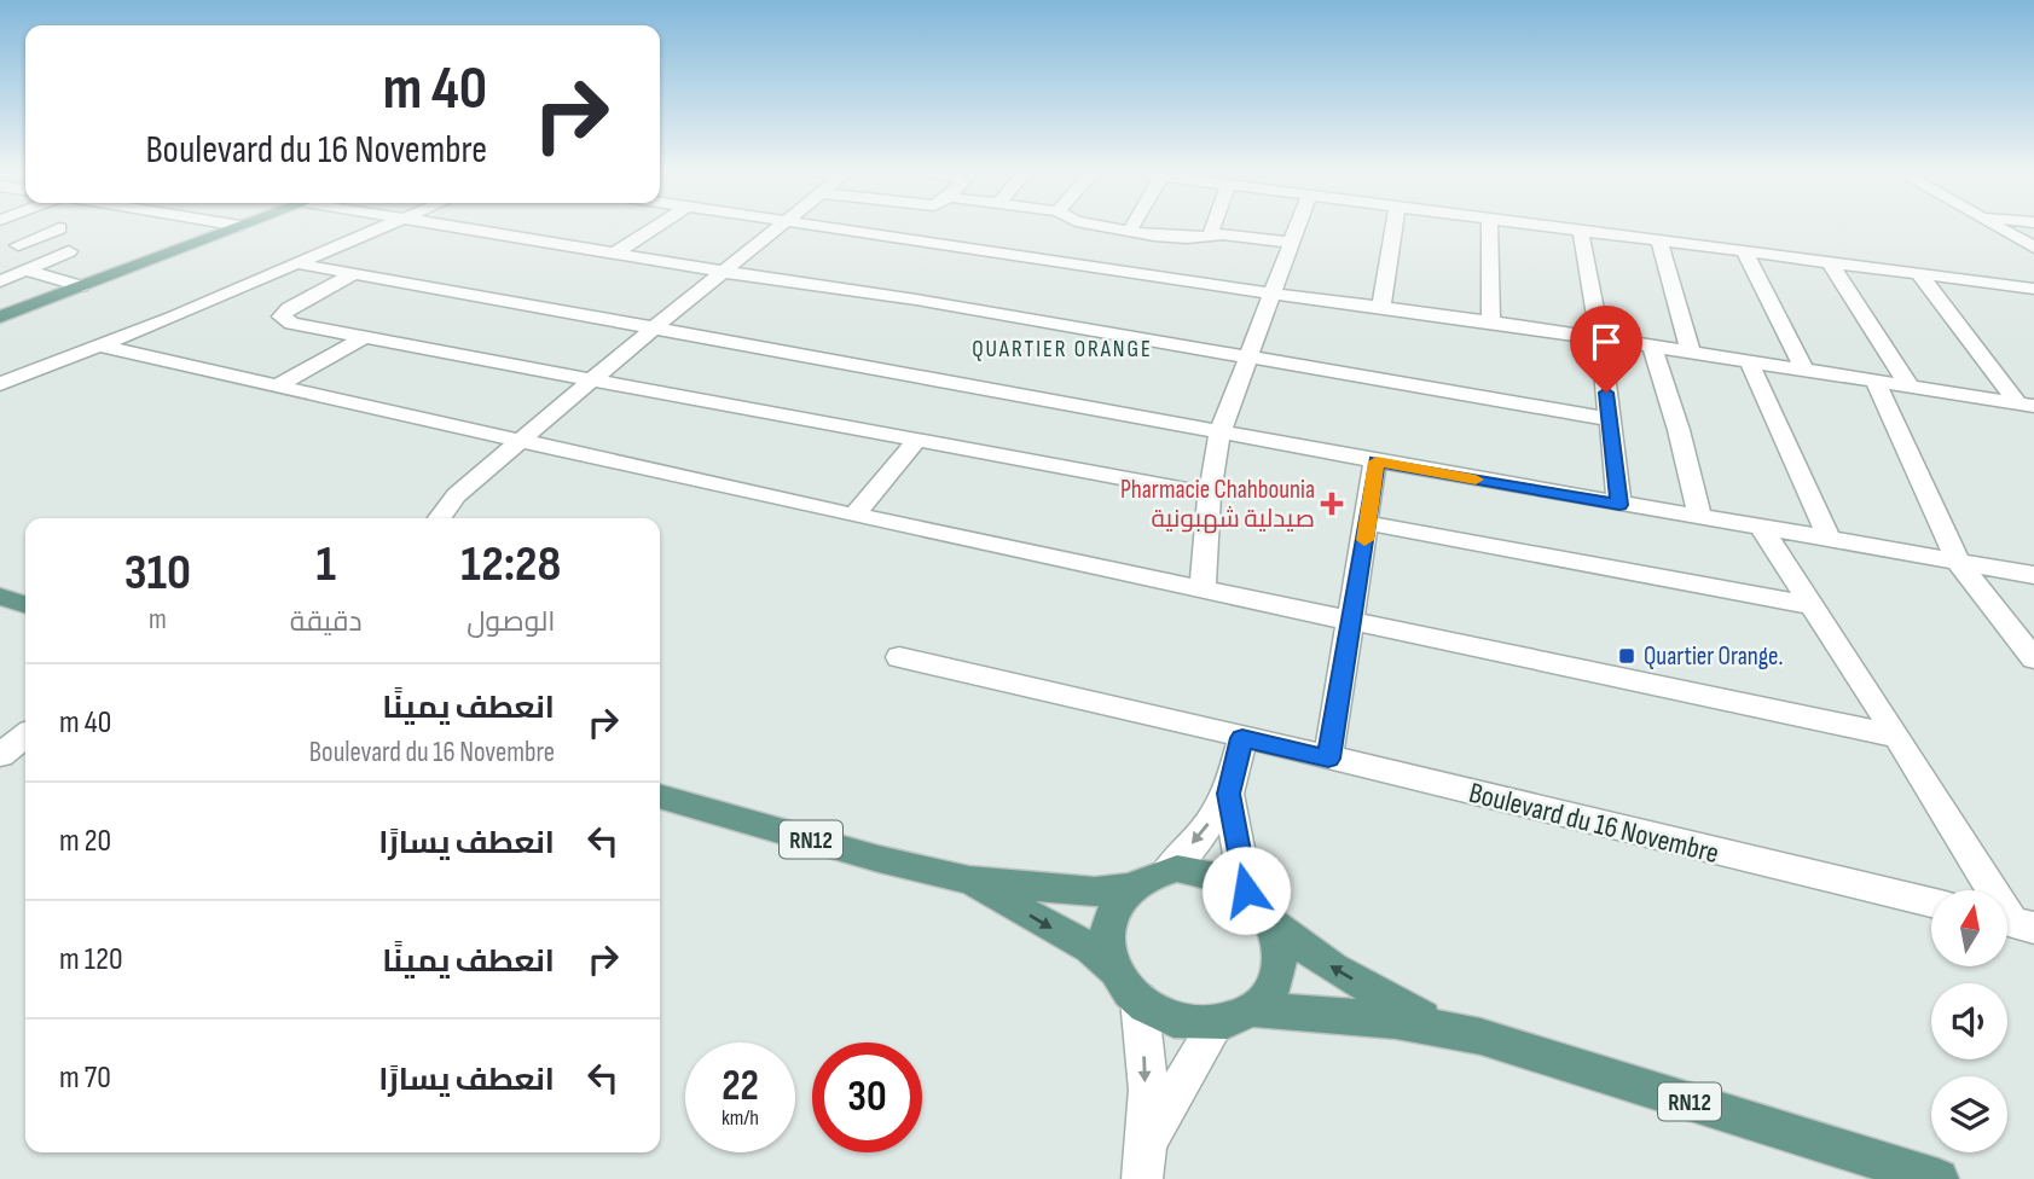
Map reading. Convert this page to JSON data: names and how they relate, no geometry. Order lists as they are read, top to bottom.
{
  "streets": {
    "main road": ["RN12"],
    "street": ["Boulevard du 16 Novembre"]
  },
  "districts": ["QUARTIER ORANGE"],
  "places": {
    "health": ["Pharmacie Chahbounia صيدلية شهبونية"],
    "transit": ["Quartier Orange."]
  },
  "north": "top",
  "page": {
    "turn": ["40 m", "Boulevard du 16 Novembre"],
    "eta": [
      "12:28",
      "الوصول",
      "1",
      "دقيقة",
      "310",
      "m"
    ],
    "list": [
      {
        "name": "انعطف يمينًا",
        "note": "Boulevard du 16 Novembre",
        "value": "40 m"
      },
      {
        "name": "انعطف يسارًا",
        "value": "20 m"
      },
      {
        "name": "انعطف يمينًا",
        "value": "120 m"
      },
      {
        "name": "انعطف يسارًا",
        "value": "70 m"
      }
    ],
    "speed": "22 km/h",
    "limit": "30"
  }
}
